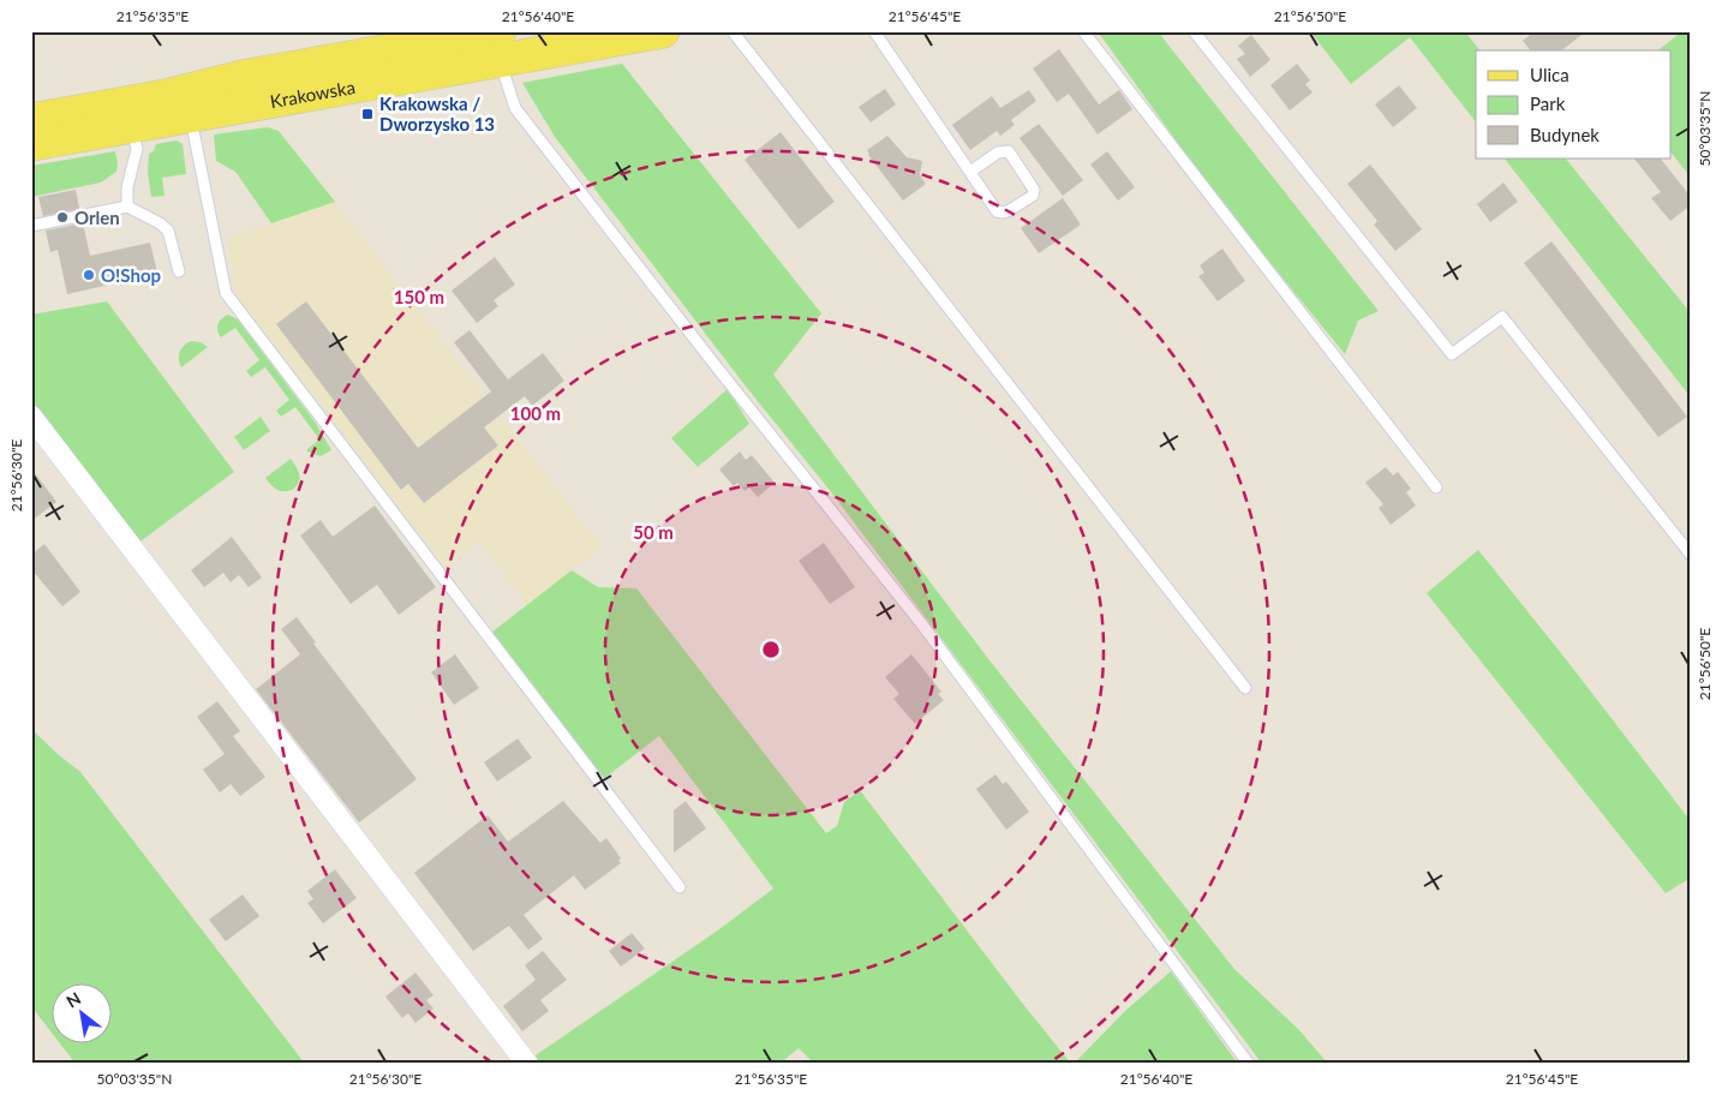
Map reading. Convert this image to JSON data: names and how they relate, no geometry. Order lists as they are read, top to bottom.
{
  "streets": {
    "main road": ["Krakowska"]
  },
  "places": {
    "transit": ["Krakowska / Dworzysko 13"],
    "other": ["Orlen", "O!Shop"]
  },
  "legend": ["Ulica", "Park", "Budynek"],
  "north": "top left",
  "coordinates": [
    "21°56'35\"E",
    "21°56'40\"E",
    "21°56'45\"E",
    "21°56'50\"E",
    "50°03'35\"N",
    "21°56'30\"E"
  ],
  "rings": ["150 m", "100 m", "50 m"]
}
